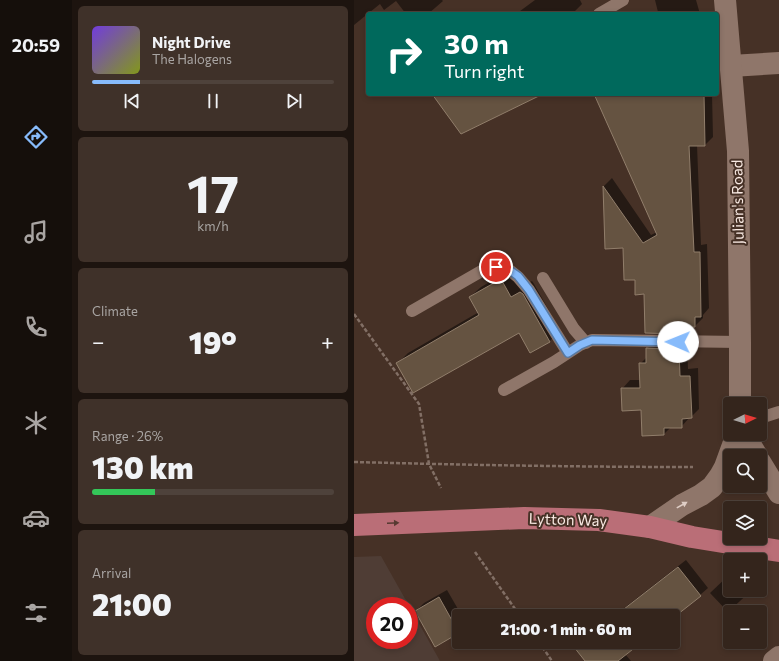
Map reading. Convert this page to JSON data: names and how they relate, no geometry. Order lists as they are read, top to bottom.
{
  "streets": {
    "main road": ["Lytton Way"],
    "street": ["Julian's Road"]
  },
  "one_way": ["Lytton Way"],
  "north": "right",
  "page": {
    "tabs": "20:59",
    "turn": ["30 m", "Turn right"],
    "song": ["Night Drive", "The Halogens"],
    "tile": [
      ["17", "km/h"],
      "Climate",
      ["Range · 26%", "130 km"],
      ["Arrival", "21:00"]
    ],
    "heat": ["−", "19°", "+"],
    "map_buttons": ["+", "−"],
    "limit": "20",
    "trip": "21:00 · 1 min · 60 m"
  }
}
